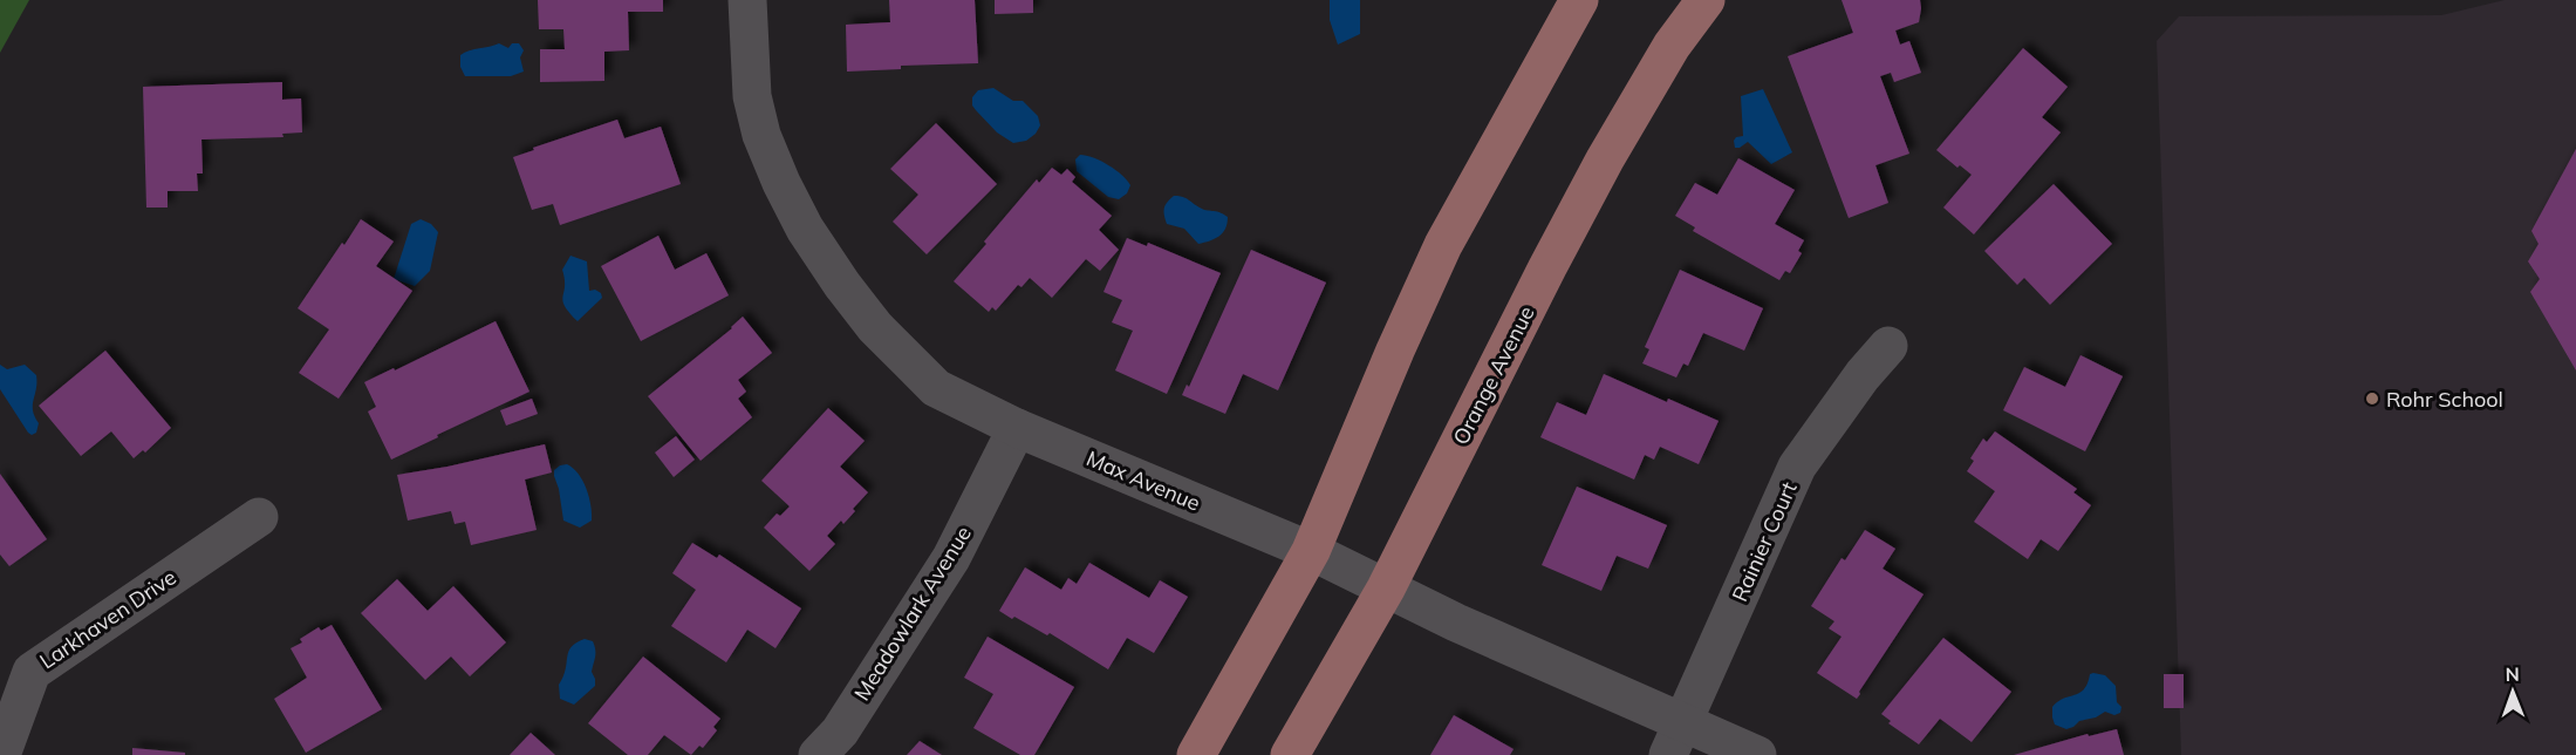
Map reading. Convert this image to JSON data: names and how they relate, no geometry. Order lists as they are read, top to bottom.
{
  "streets": {
    "main road": ["Orange Avenue"],
    "street": [
      "Max Avenue",
      "Rainier Court",
      "Meadowlark Avenue",
      "Larkhaven Drive"
    ]
  },
  "crossings": [
    ["Orange Avenue", "Max Avenue"],
    ["Max Avenue", "Rainier Court"],
    ["Max Avenue", "Meadowlark Avenue"]
  ],
  "places": ["Rohr School"],
  "north": "top"
}
